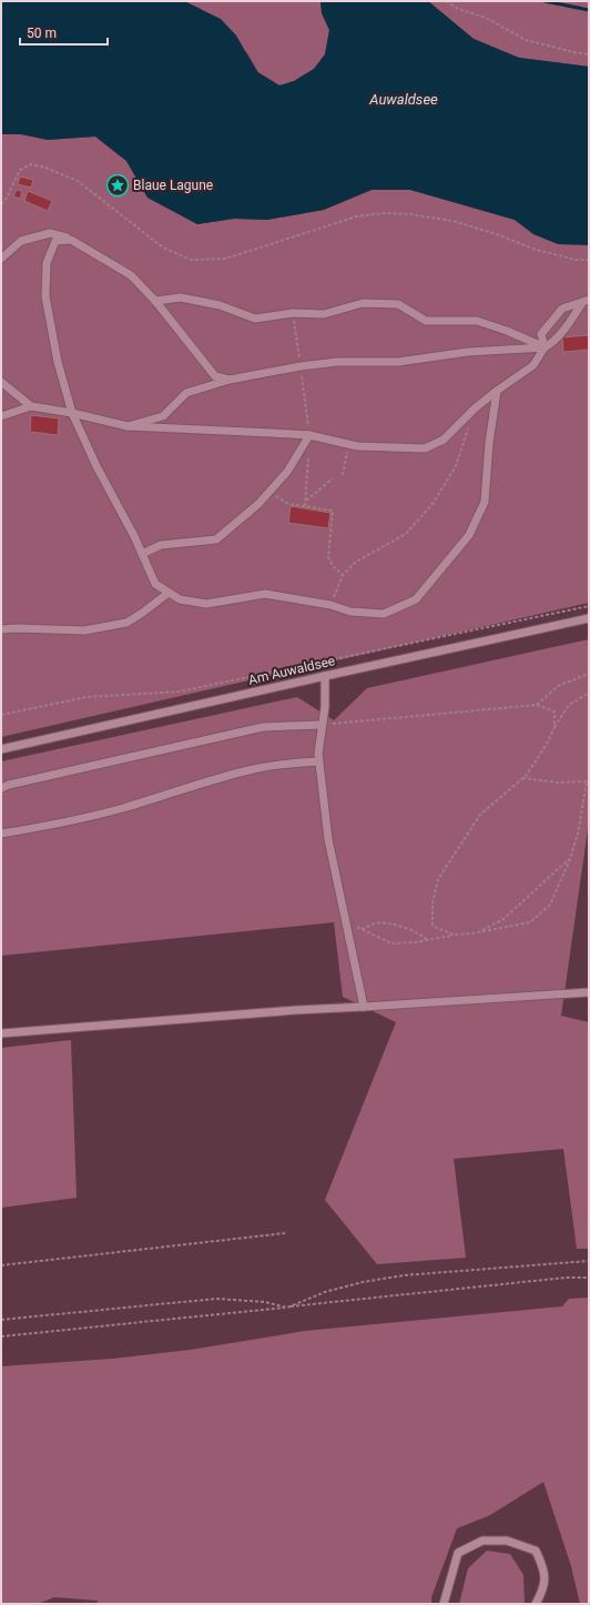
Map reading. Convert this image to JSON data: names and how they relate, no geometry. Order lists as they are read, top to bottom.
{
  "streets": {
    "street": ["Am Auwaldsee"]
  },
  "water": ["Auwaldsee"],
  "places": {
    "place": ["Blaue Lagune"]
  },
  "scale_bar": "50 m"
}
